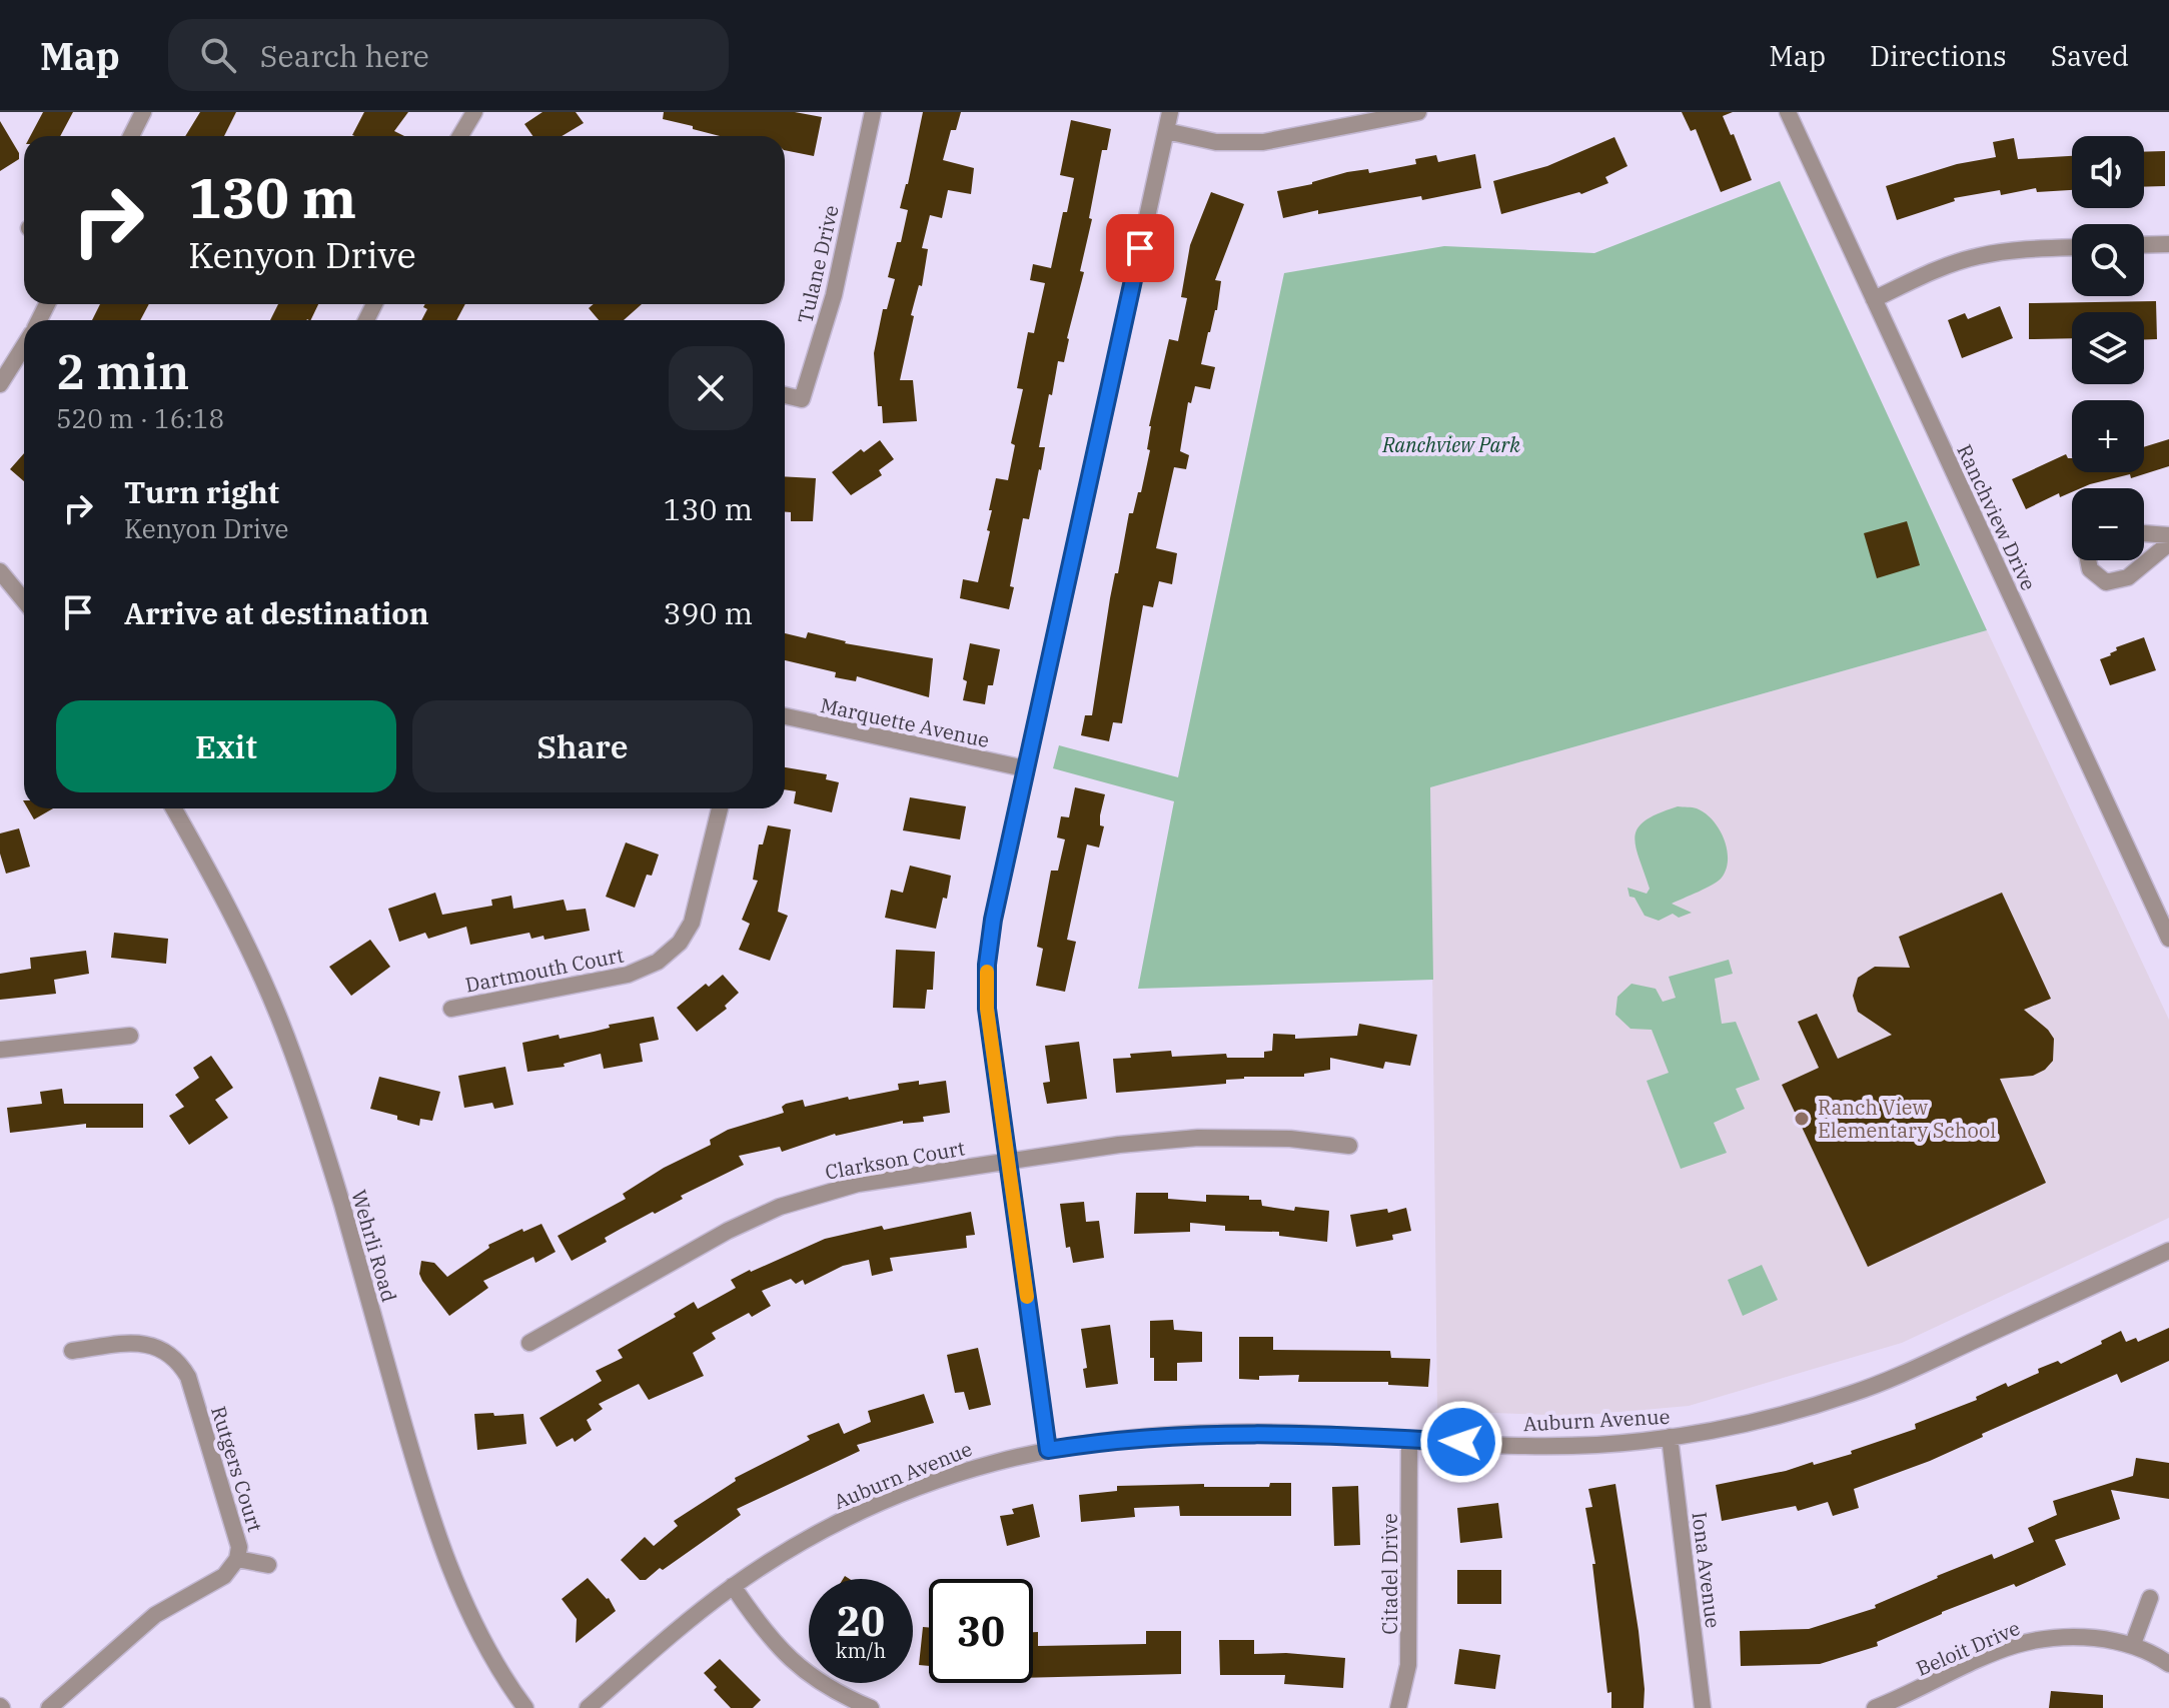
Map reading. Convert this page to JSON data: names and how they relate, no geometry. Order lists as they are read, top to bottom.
{
  "streets": {
    "street": [
      "Tulane Drive",
      "Ranchview Drive",
      "Marquette Avenue",
      "Dartmouth Court",
      "Clarkson Court",
      "Wehrli Road",
      "Auburn Avenue",
      "Rutgers Court",
      "Iona Avenue",
      "Citadel Drive",
      "Beloit Drive"
    ]
  },
  "crossings": [
    ["Auburn Avenue", "Iona Avenue"],
    ["Auburn Avenue", "Citadel Drive"]
  ],
  "parks": ["Ranchview Park"],
  "places": ["Ranch View Elementary School"],
  "page": {
    "header": "Map",
    "search": "Search here",
    "nav": ["Map", "Directions", "Saved"],
    "map_buttons": ["+", "−"],
    "turn": ["130 m", "Kenyon Drive"],
    "heading": ["2 min", "520 m · 16:18"],
    "list": [
      {
        "name": "Turn right",
        "note": "Kenyon Drive",
        "value": "130 m"
      },
      {
        "name": "Arrive at destination",
        "value": "390 m"
      }
    ],
    "buttons": ["Exit", "Share"],
    "speed": "20 km/h",
    "limit": "30"
  }
}
